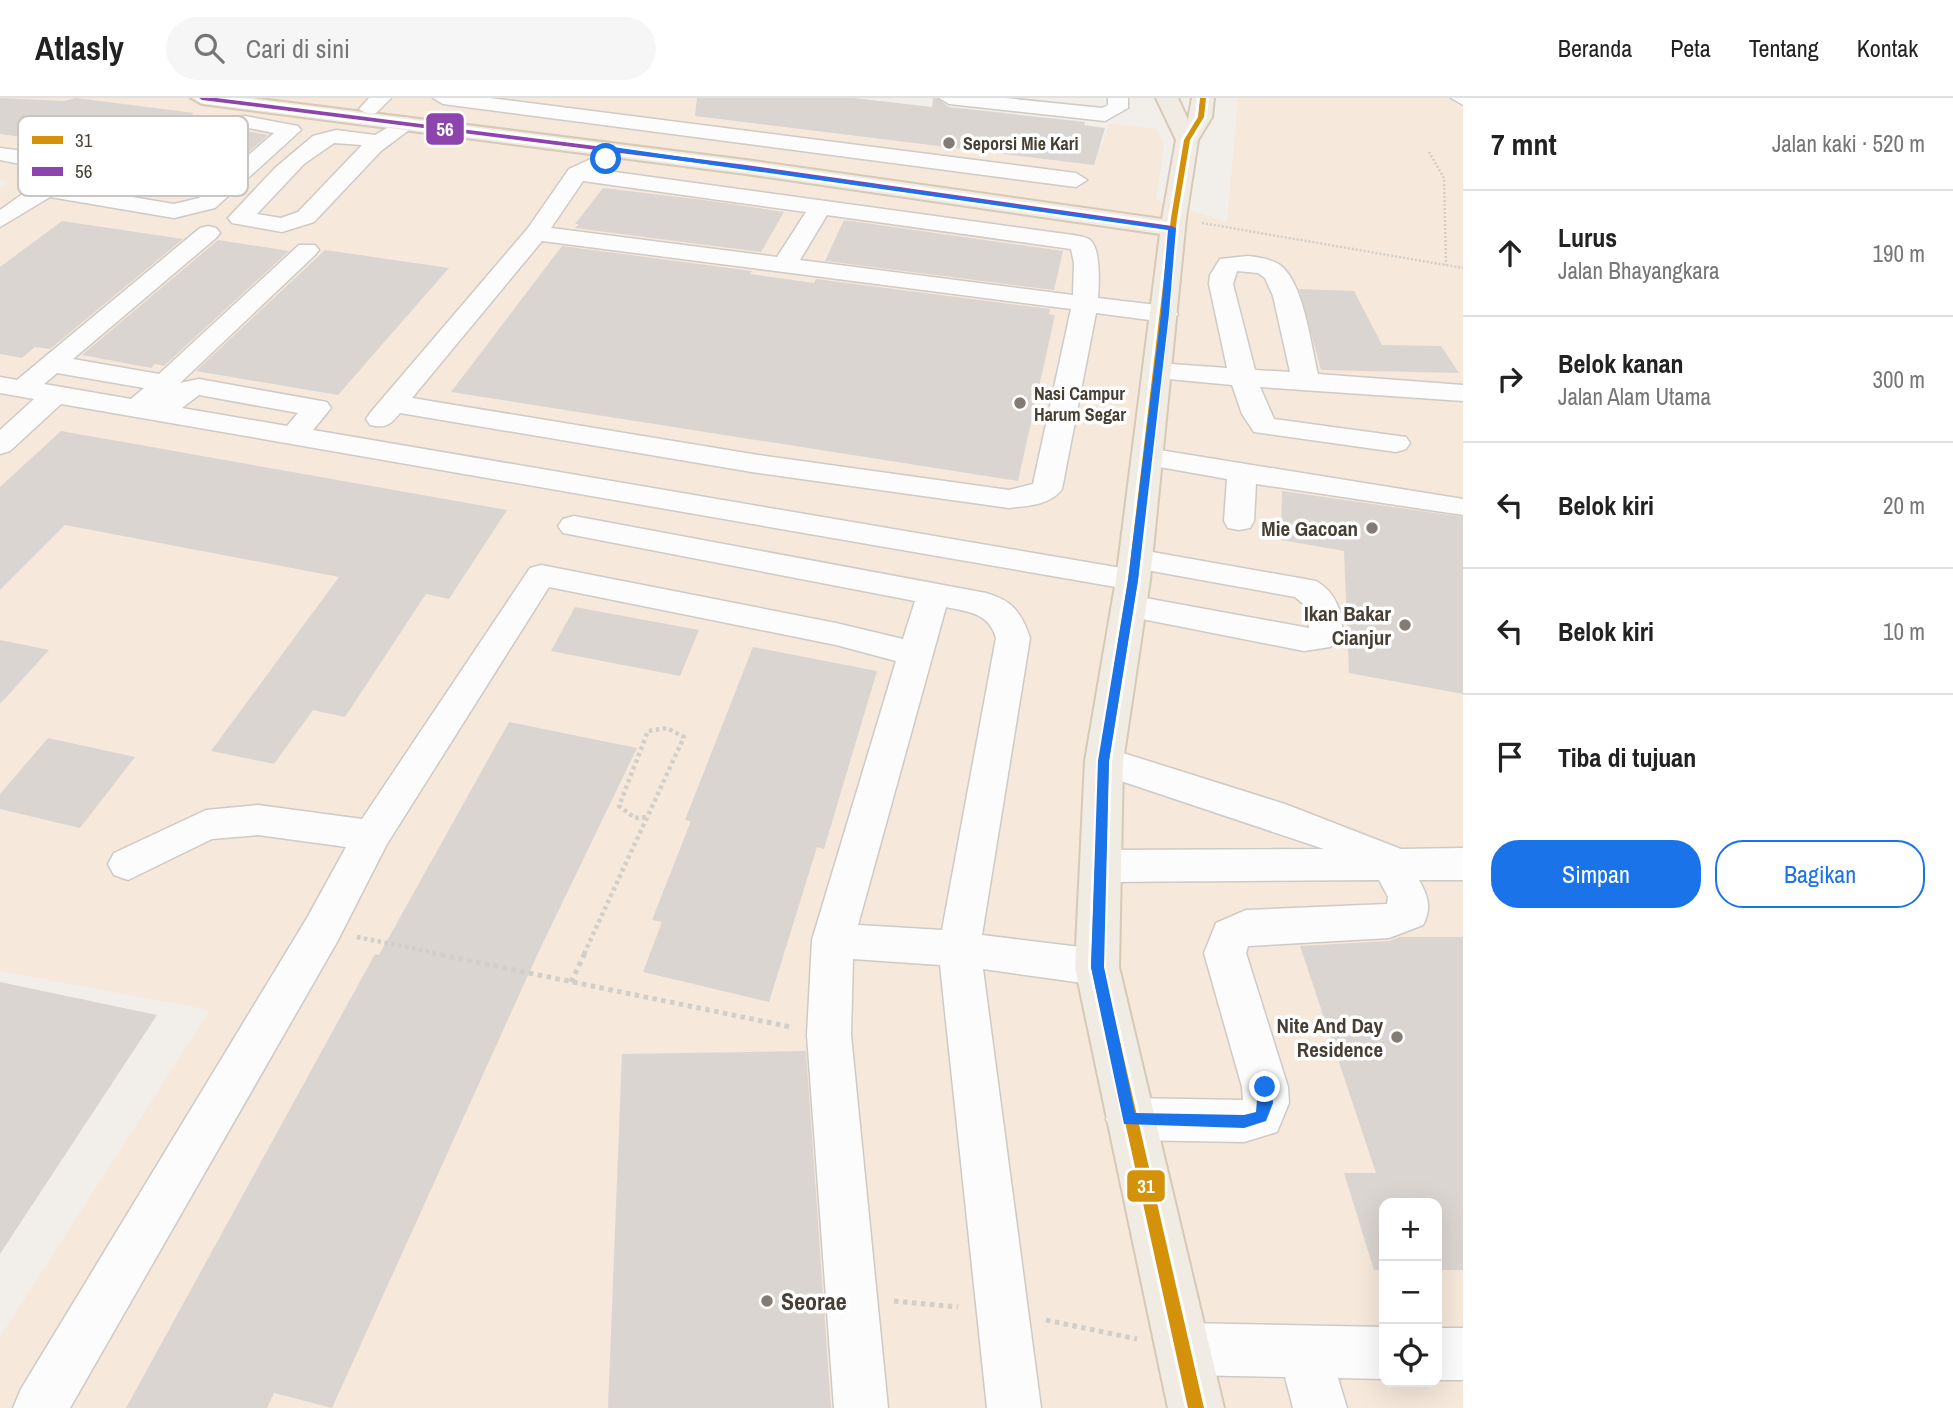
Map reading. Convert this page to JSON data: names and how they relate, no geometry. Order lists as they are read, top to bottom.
{
  "places": [
    "Seporsi Mie Kari",
    "Nasi Campur Harum Segar",
    "Mie Gacoan",
    "Ikan Bakar Cianjur",
    "Nite And Day Residence",
    "Seorae"
  ],
  "lines": ["transit line 31", "transit line 56"],
  "legend": ["31", "56"],
  "page": {
    "header": "Atlasly",
    "search": "Cari di sini",
    "nav": [
      "Beranda",
      "Peta",
      "Tentang",
      "Kontak"
    ],
    "heading": ["7 mnt", "Jalan kaki · 520 m"],
    "list": [
      ["Lurus", "Jalan Bhayangkara", "190 m"],
      ["Belok kanan", "Jalan Alam Utama", "300 m"],
      ["Belok kiri", "20 m"],
      ["Belok kiri", "10 m"],
      "Tiba di tujuan"
    ],
    "buttons": ["Simpan", "Bagikan"],
    "map_buttons": ["+", "−"]
  }
}
